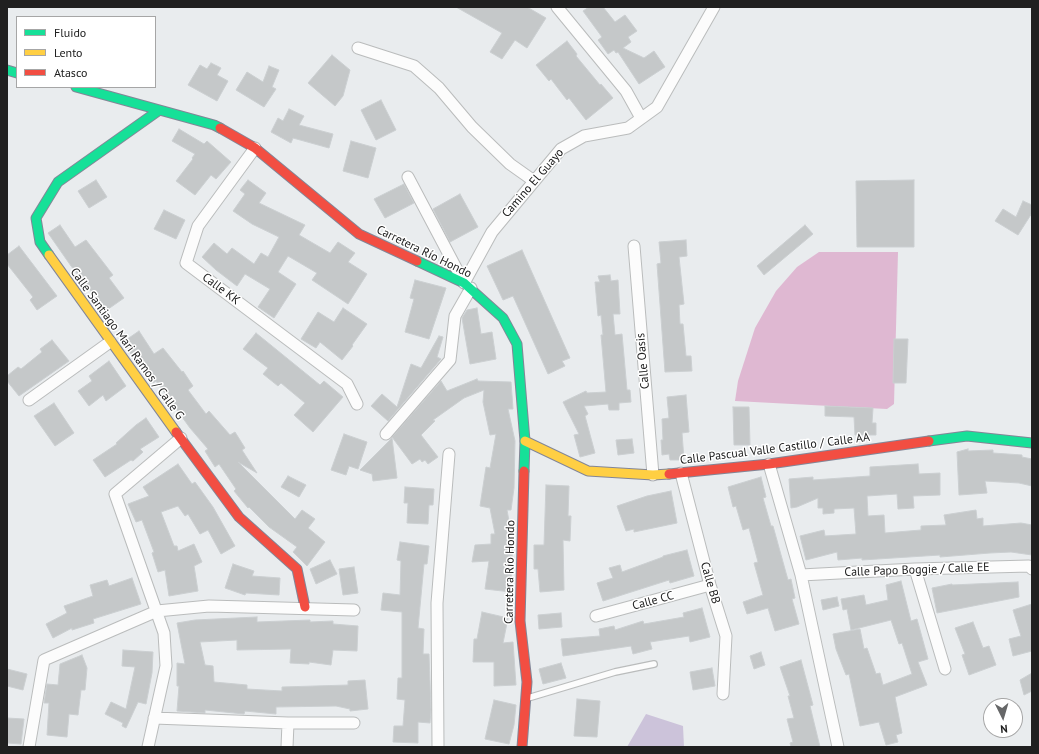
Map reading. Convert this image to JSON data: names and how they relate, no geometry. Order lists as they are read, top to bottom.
{
  "streets": {
    "street": [
      "Camino El Guayo",
      "Carretera Río Hondo",
      "Calle KK",
      "Calle Santiago Mari Ramos / Calle G",
      "Calle Oasis",
      "Calle Pascual Valle Castillo / Calle AA",
      "Calle Papo Boggie / Calle EE",
      "Calle BB",
      "Calle CC"
    ]
  },
  "crossings": [
    ["Camino El Guayo", "Carretera Río Hondo"],
    ["Carretera Río Hondo", "Calle KK"],
    ["Carretera Río Hondo", "Calle Santiago Mari Ramos / Calle G"],
    ["Carretera Río Hondo", "Calle Pascual Valle Castillo / Calle AA"],
    ["Calle Oasis", "Calle Pascual Valle Castillo / Calle AA"],
    ["Calle Pascual Valle Castillo / Calle AA", "Calle BB"],
    ["Calle BB", "Calle CC"]
  ],
  "legend": ["Fluido", "Lento", "Atasco"],
  "north": "bottom"
}
